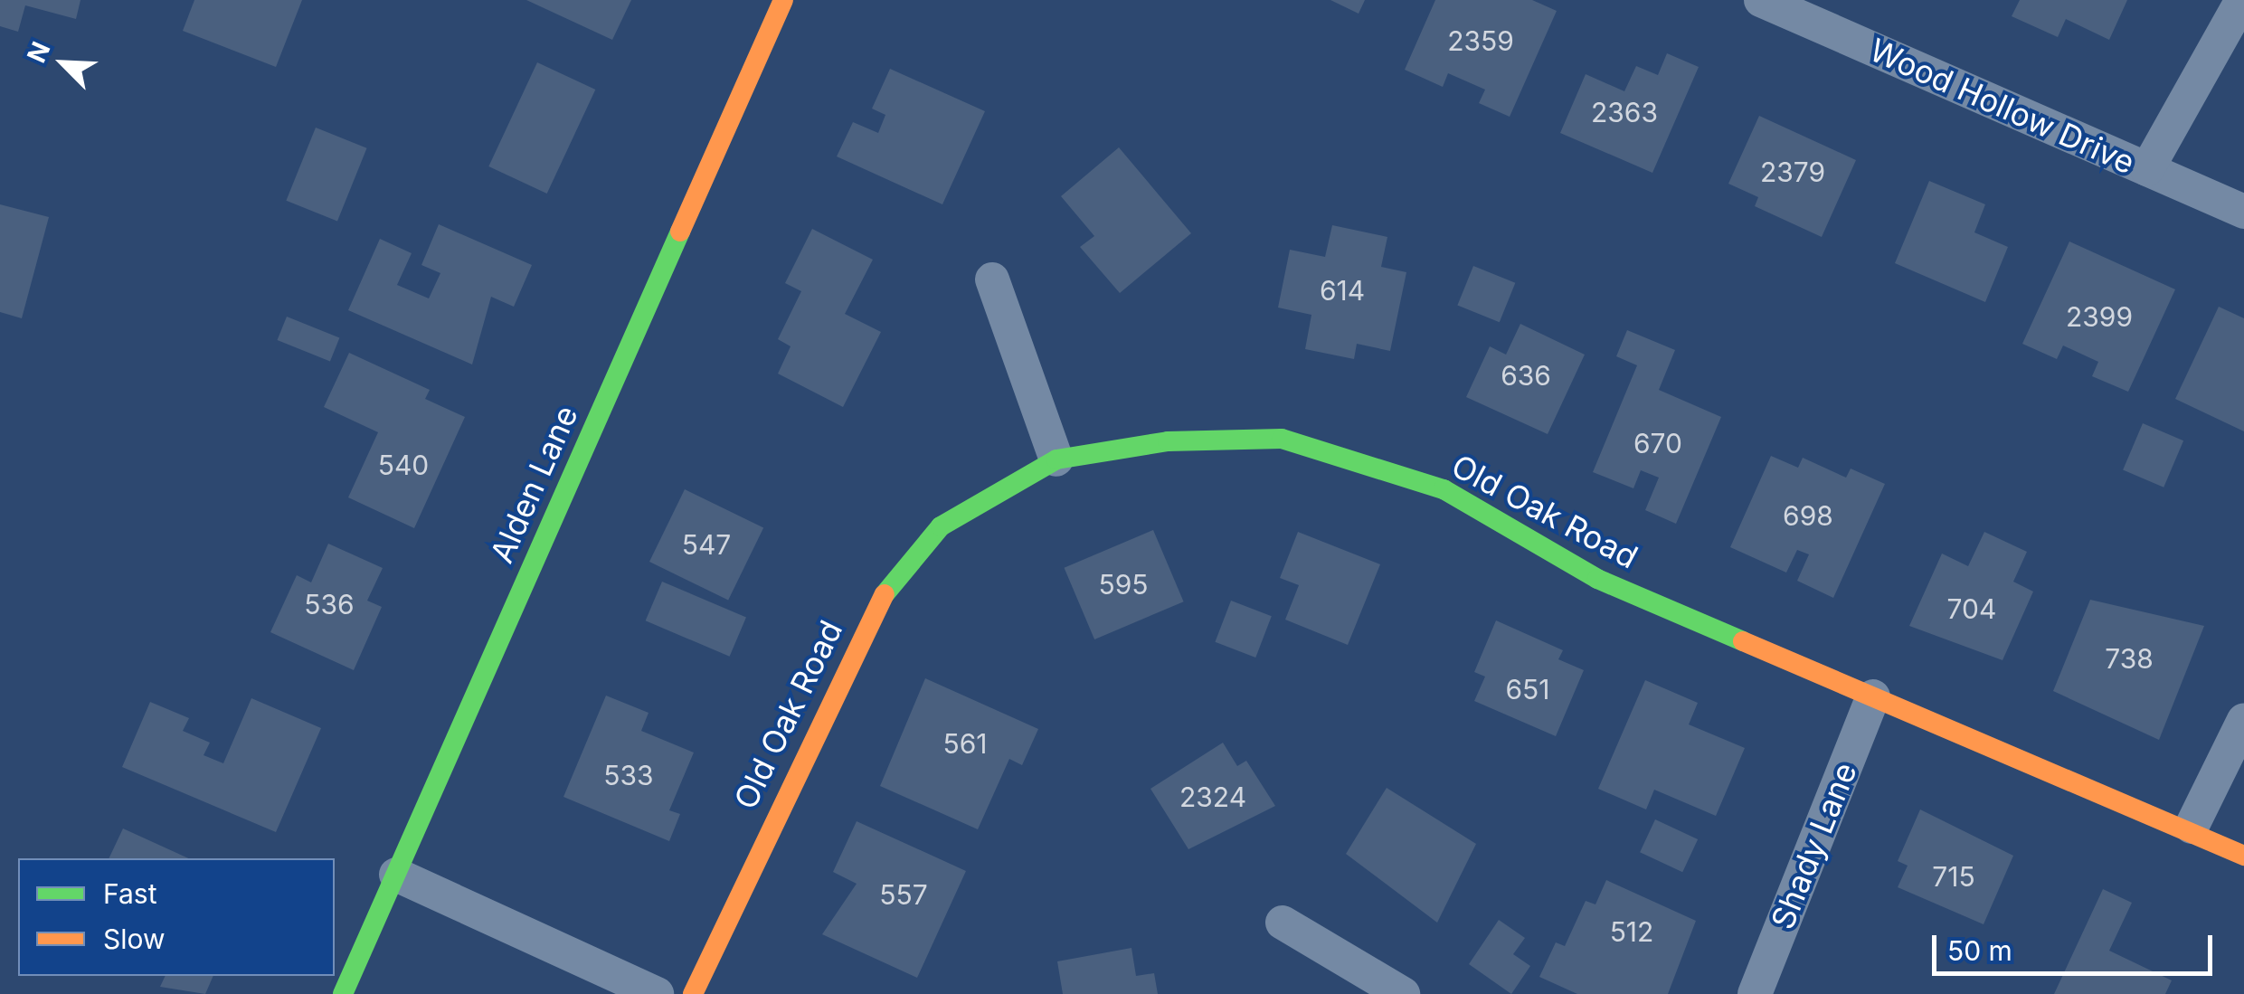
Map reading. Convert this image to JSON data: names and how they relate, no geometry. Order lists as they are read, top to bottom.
{
  "streets": {
    "street": [
      "Wood Hollow Drive",
      "Alden Lane",
      "Old Oak Road",
      "Shady Lane"
    ]
  },
  "crossings": [
    ["Old Oak Road", "Shady Lane"]
  ],
  "house_numbers": [
    "2359",
    "2363",
    "2379",
    "614",
    "2399",
    "636",
    "670",
    "540",
    "698",
    "547",
    "595",
    "536",
    "704",
    "738",
    "651",
    "561",
    "533",
    "2324",
    "715",
    "557",
    "512"
  ],
  "legend": ["Fast", "Slow"],
  "scale_bar": "50 m",
  "north": "top left"
}
